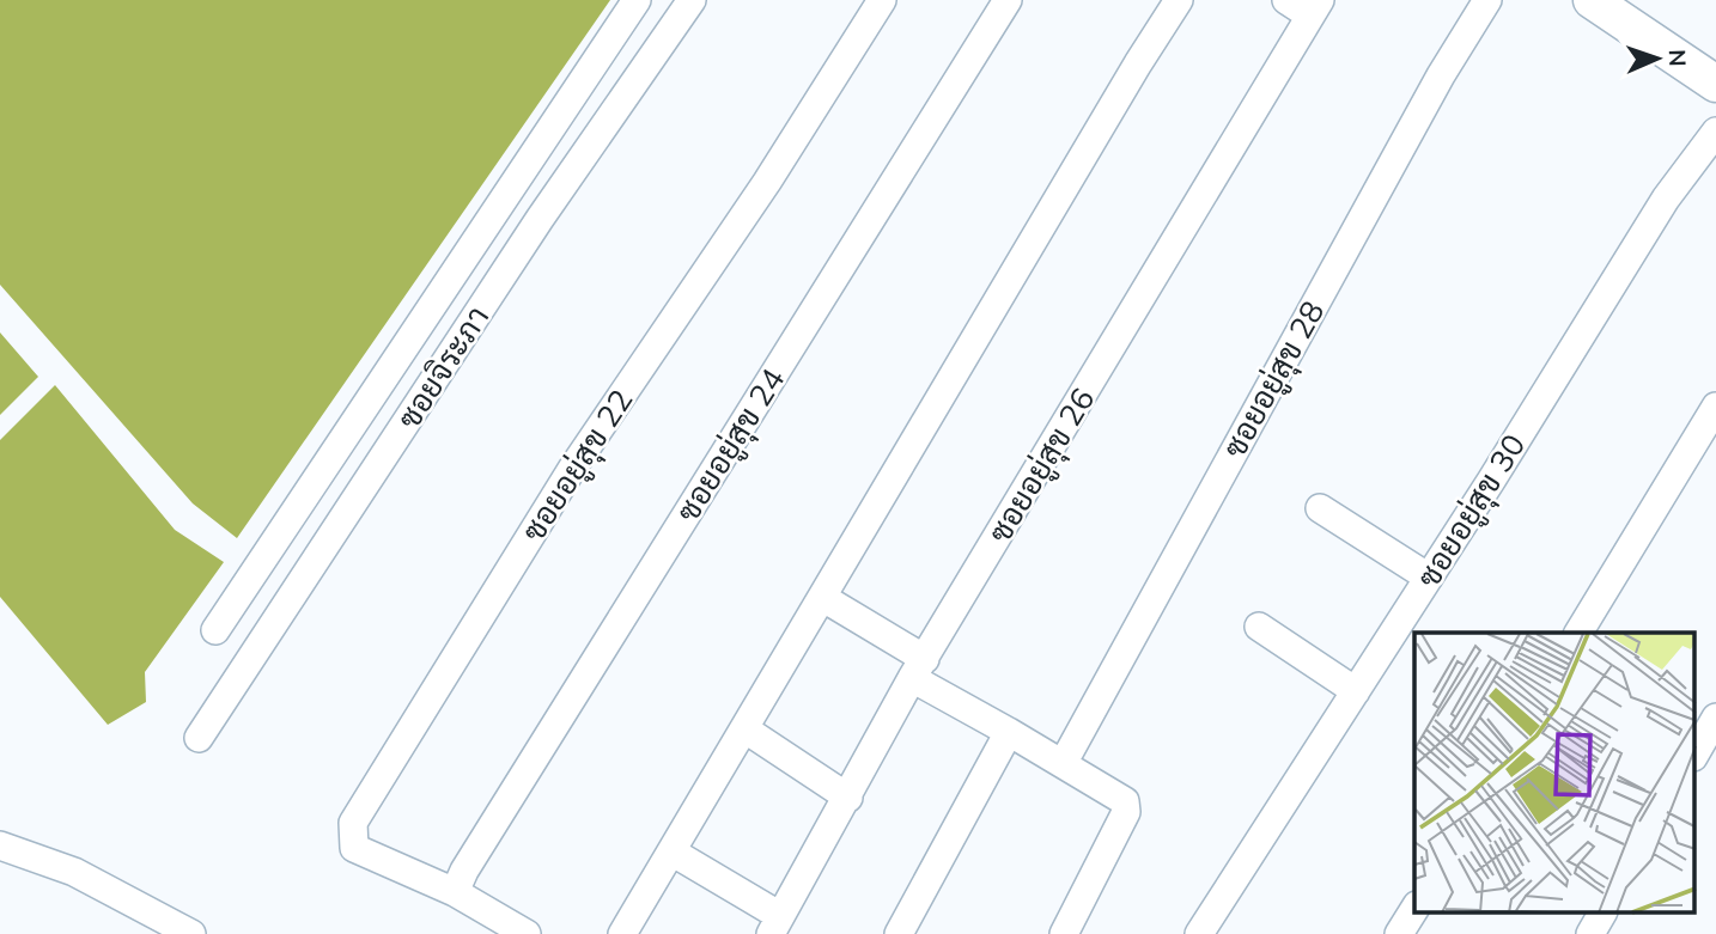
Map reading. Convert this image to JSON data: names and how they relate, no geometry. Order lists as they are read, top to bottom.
{
  "streets": {
    "street": [
      "ซอยจิระภา",
      "ซอยอยู่สุข 28",
      "ซอยอยู่สุข 24",
      "ซอยอยู่สุข 22",
      "ซอยอยู่สุข 26",
      "ซอยอยู่สุข 30"
    ]
  },
  "crossings": [
    ["ซอยอยู่สุข 24", "ซอยอยู่สุข 22"]
  ],
  "north": "right"
}
